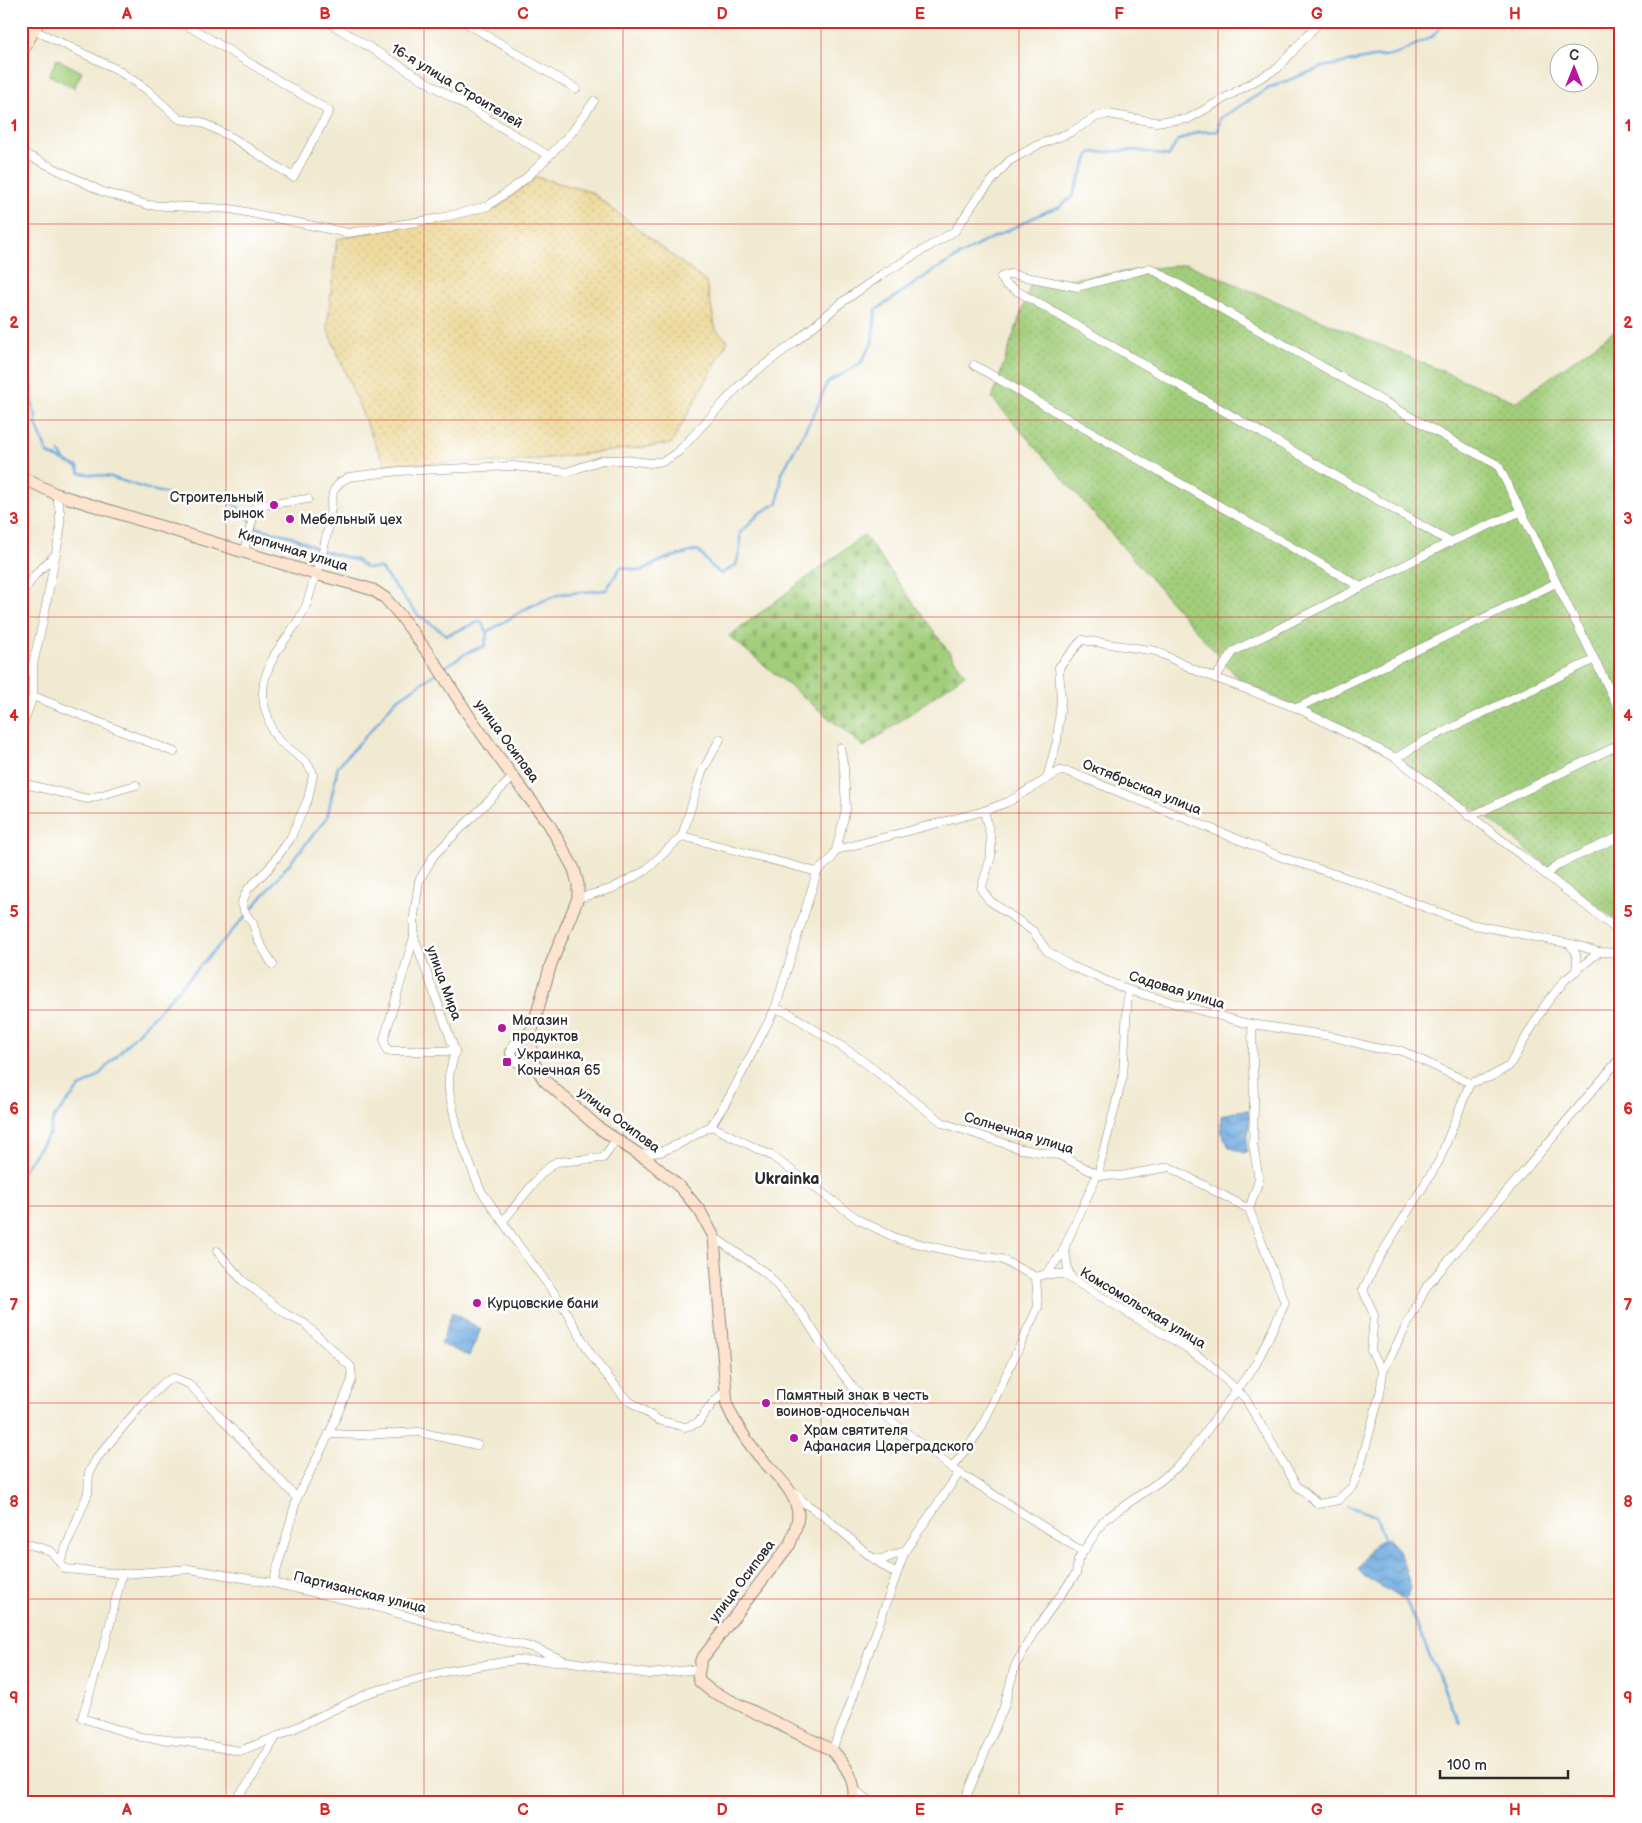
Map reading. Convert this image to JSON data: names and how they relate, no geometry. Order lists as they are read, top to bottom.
{
  "streets": {
    "main road": ["Кирпичная улица", "улица Осипова"],
    "street": [
      "16-я улица Строителей",
      "Октябрьская улица",
      "улица Мира",
      "Садовая улица",
      "Солнечная улица",
      "Комсомольская улица",
      "Партизанская улица"
    ]
  },
  "crossings": [
    ["Кирпичная улица", "улица Осипова"],
    ["улица Осипова", "улица Мира"],
    ["улица Осипова", "Партизанская улица"],
    ["Октябрьская улица", "Садовая улица"]
  ],
  "districts": ["Ukrainka"],
  "places": {
    "other": [
      "Строительный рынок",
      "Мебельный цех",
      "Магазин продуктов",
      "Курцовские бани",
      "Памятный знак в честь воинов-односельчан",
      "Храм святителя Афанасия Цареградского"
    ],
    "transit": ["Украинка, Конечная 65"]
  },
  "scale_bar": "100 m",
  "north": "top",
  "grid": {
    "columns": [
      "A",
      "B",
      "C",
      "D",
      "E",
      "F",
      "G",
      "H"
    ],
    "rows": [
      "1",
      "2",
      "3",
      "4",
      "5",
      "6",
      "7",
      "8",
      "9"
    ]
  }
}
